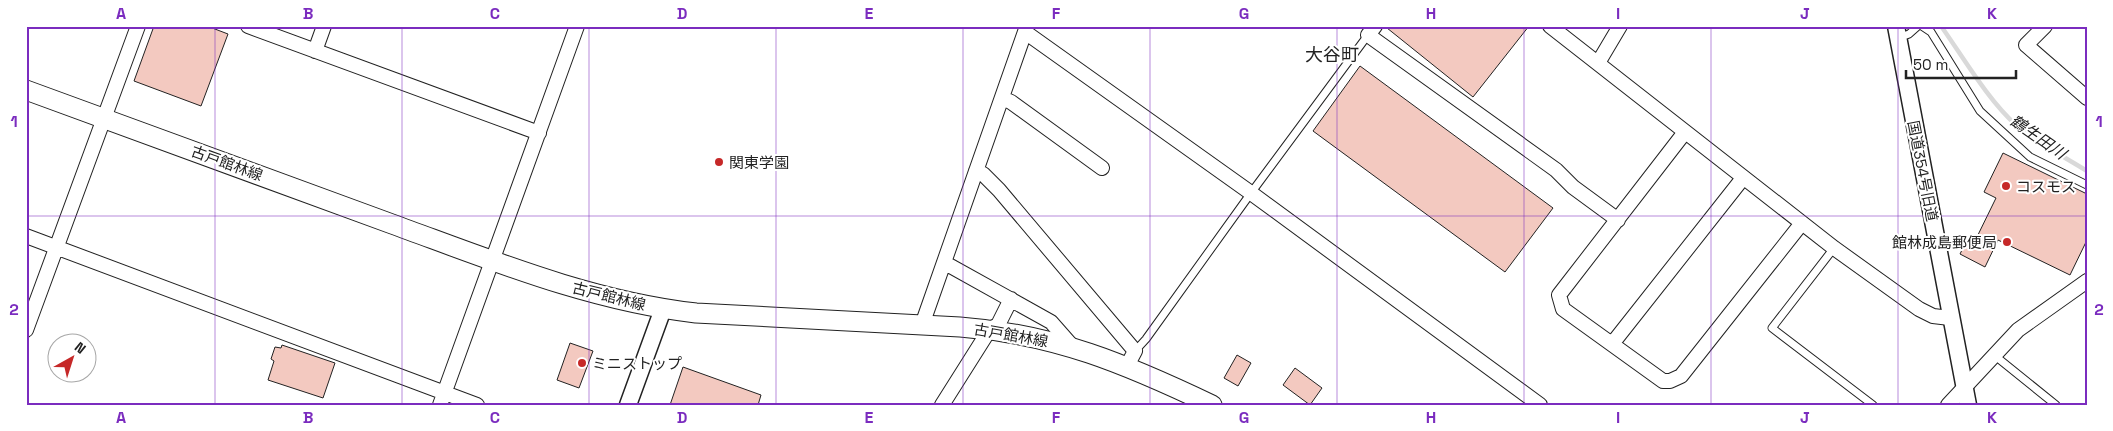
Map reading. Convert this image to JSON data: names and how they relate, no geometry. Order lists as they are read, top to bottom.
{
  "streets": {
    "main road": ["古戸館林線"],
    "street": ["国道354号旧道"]
  },
  "districts": ["大谷町"],
  "water": ["鶴生田川"],
  "places": [
    "関東学園",
    "コスモス",
    "館林成島郵便局",
    "ミニストップ"
  ],
  "scale_bar": "50 m",
  "north": "top right",
  "grid": {
    "columns": [
      "A",
      "B",
      "C",
      "D",
      "E",
      "F",
      "G",
      "H",
      "I",
      "J",
      "K"
    ],
    "rows": ["1", "2"]
  }
}
